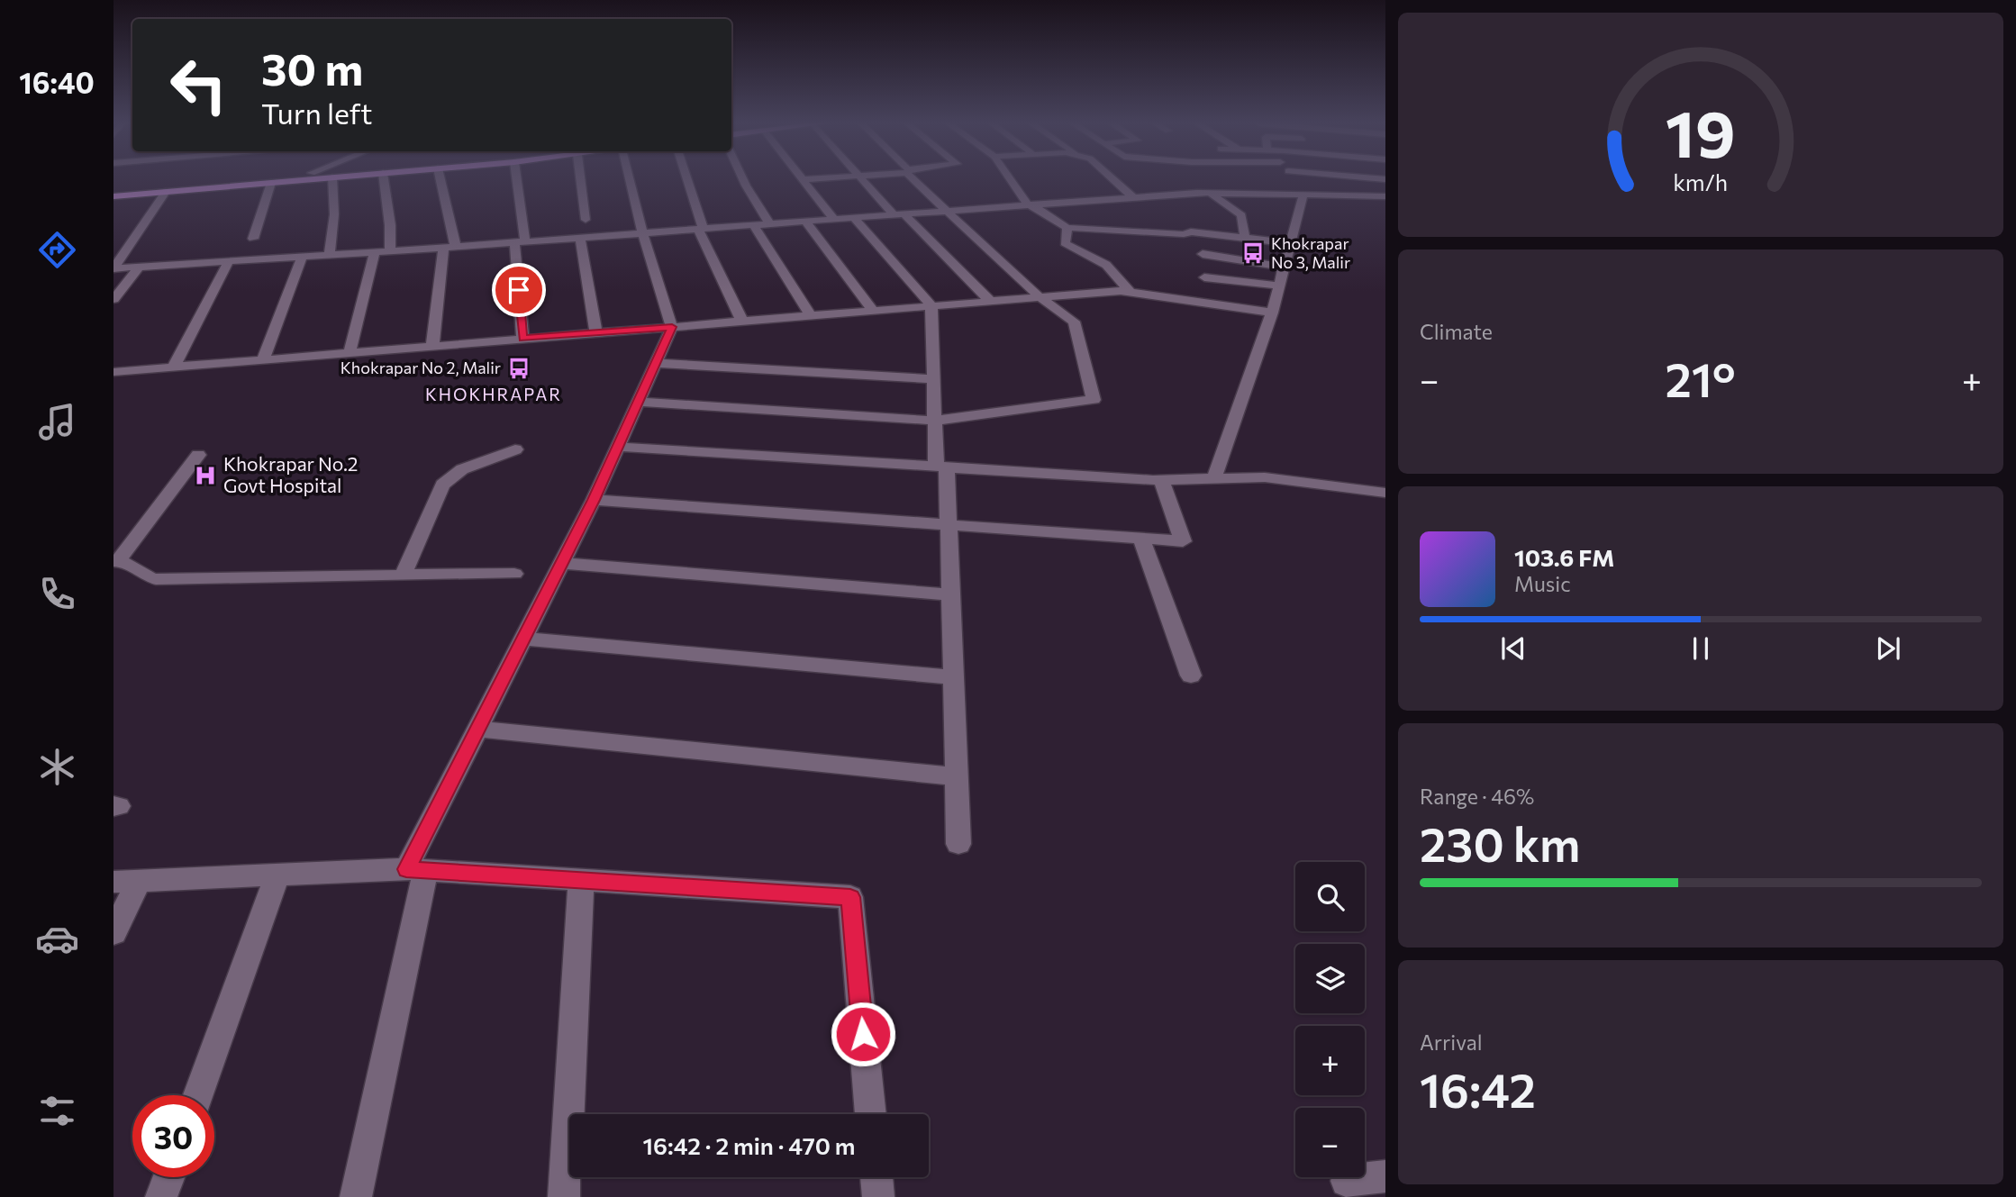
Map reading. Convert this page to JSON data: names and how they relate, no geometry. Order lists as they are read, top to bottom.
{
  "districts": ["KHOKHRAPAR"],
  "places": {
    "bus stop": ["Khokrapar No 3, Malir", "Khokrapar No 2, Malir"],
    "hospital": ["Khokrapar No.2 Govt Hospital"]
  },
  "page": {
    "tabs": "16:40",
    "turn": ["30 m", "Turn left"],
    "tile": [
      "Climate",
      ["Range · 46%", "230 km"],
      ["Arrival", "16:42"]
    ],
    "heat": ["−", "21°", "+"],
    "song": ["103.6 FM", "Music"],
    "map_buttons": ["+", "−"],
    "limit": "30",
    "trip": "16:42 · 2 min · 470 m",
    "gauge": ["19", "km/h"]
  }
}
